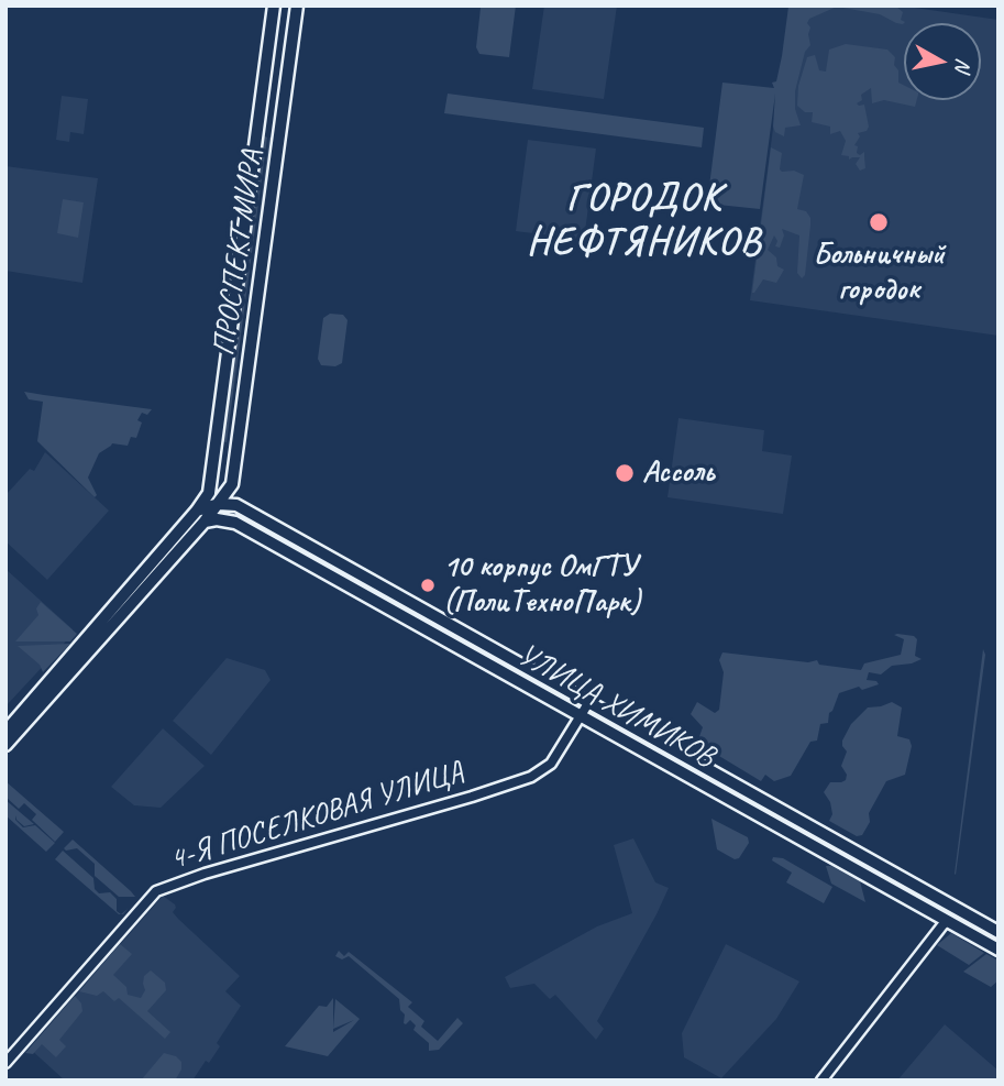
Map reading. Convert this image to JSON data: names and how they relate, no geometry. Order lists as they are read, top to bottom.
{
  "streets": {
    "main road": ["ПРОСПЕКТ МИРА", "УЛИЦА ХИМИКОВ"],
    "street": ["4-Я ПОСЕЛКОВАЯ УЛИЦА"]
  },
  "crossings": [
    ["ПРОСПЕКТ МИРА", "УЛИЦА ХИМИКОВ"],
    ["УЛИЦА ХИМИКОВ", "4-Я ПОСЕЛКОВАЯ УЛИЦА"]
  ],
  "districts": ["ГОРОДОК НЕФТЯНИКОВ"],
  "places": ["Больничный городок", "Ассоль", "10 корпус ОмГТУ (ПолиТехноПарк)"],
  "north": "right"
}
